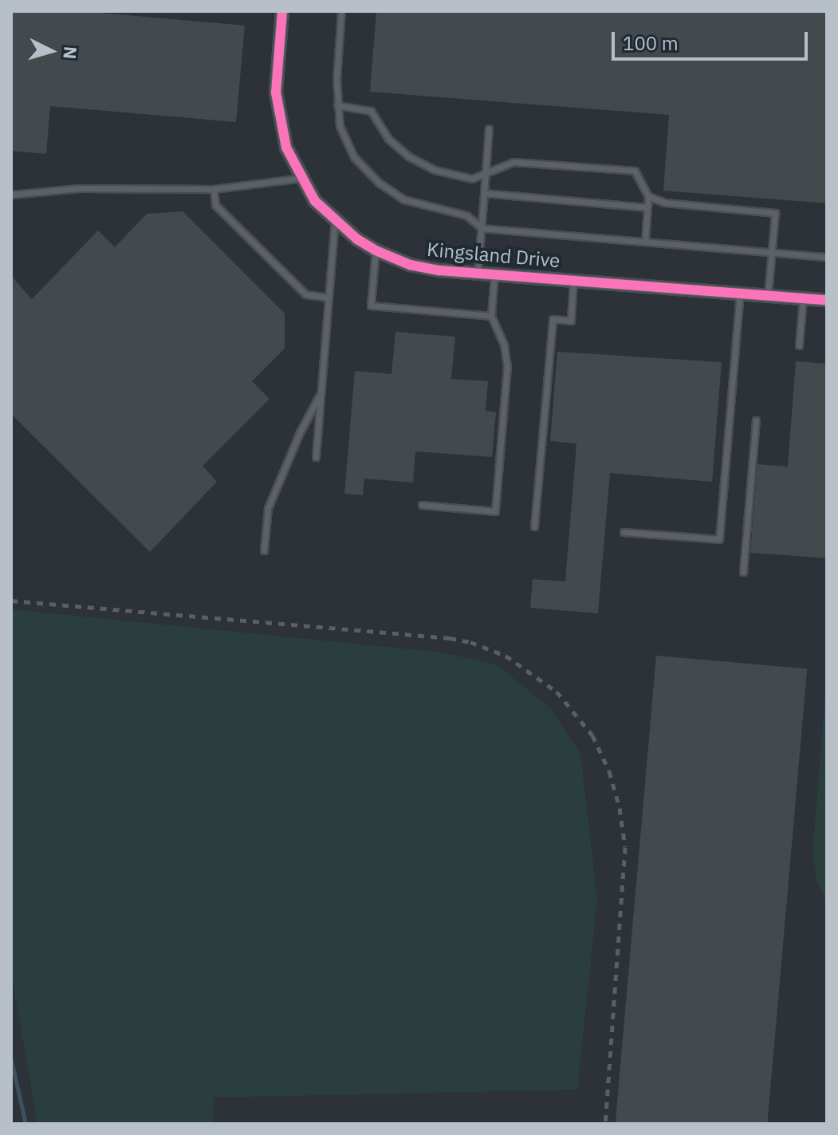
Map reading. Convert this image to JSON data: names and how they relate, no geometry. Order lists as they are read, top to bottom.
{
  "streets": {
    "street": ["Kingsland Drive"]
  },
  "scale_bar": "100 m",
  "north": "right"
}
